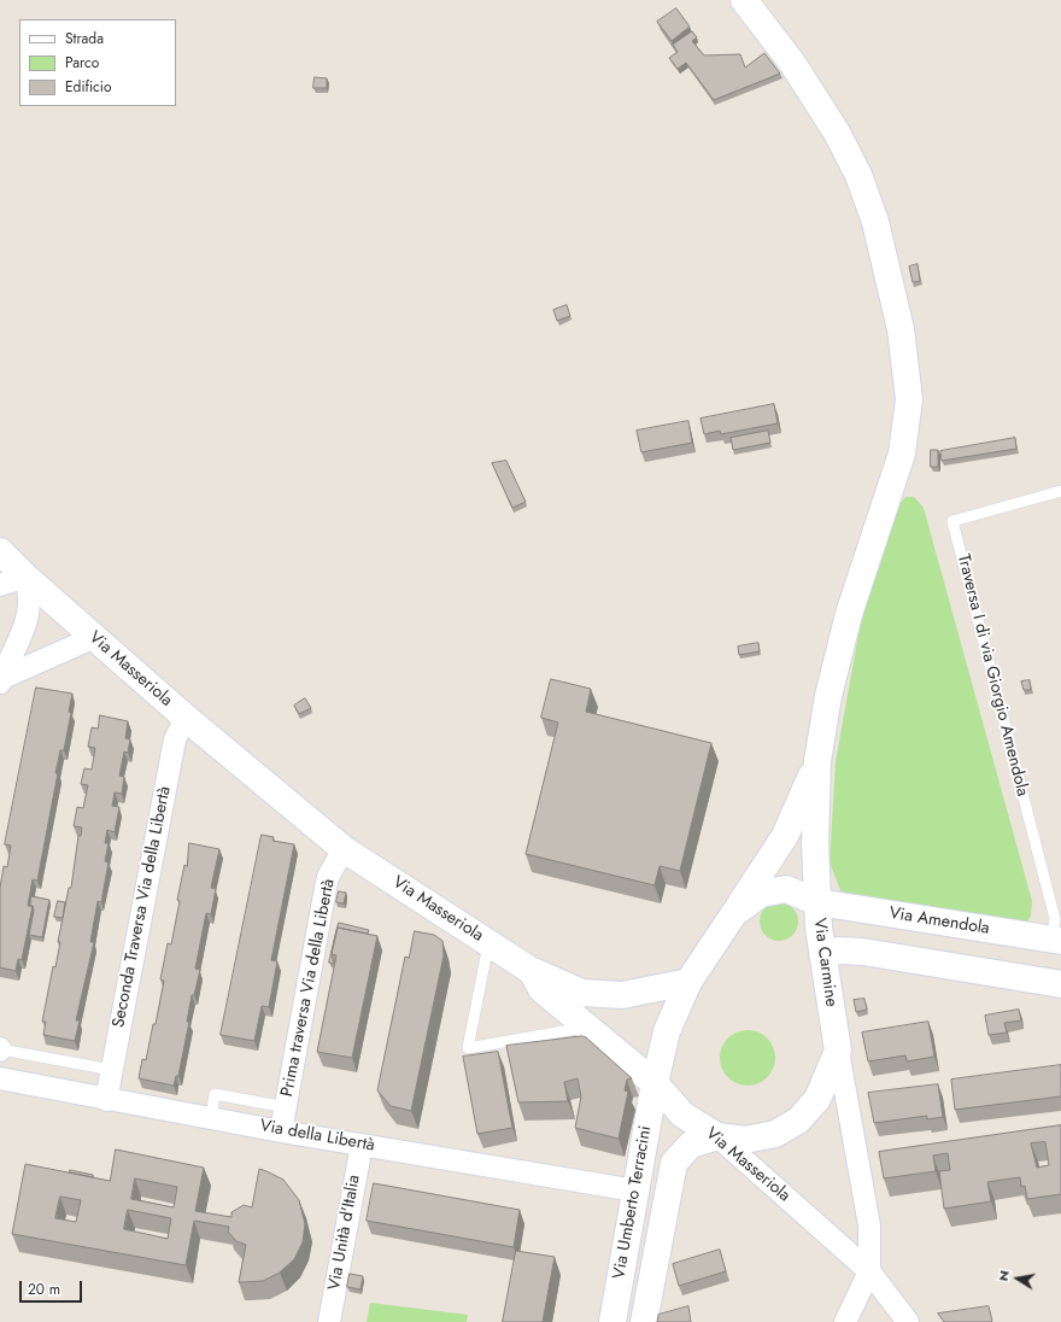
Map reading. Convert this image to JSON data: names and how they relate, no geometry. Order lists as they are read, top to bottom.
{
  "streets": {
    "street": [
      "Via Masseriola",
      "Seconda Traversa Via della Libertà",
      "Via Amendola",
      "Via Carmine",
      "Prima traversa Via della Libertà",
      "Via della Libertà",
      "Via Umberto Terracini",
      "Via Unità d'Italia"
    ],
    "lane": ["Traversa I di via Giorgio Amendola"]
  },
  "crossings": [
    ["Via Masseriola", "Seconda Traversa Via della Libertà"],
    ["Via Masseriola", "Via Carmine"],
    ["Via Masseriola", "Prima traversa Via della Libertà"],
    ["Via Masseriola", "Via Umberto Terracini"],
    ["Traversa I di via Giorgio Amendola", "Via Amendola"],
    ["Seconda Traversa Via della Libertà", "Via della Libertà"],
    ["Via Amendola", "Via Carmine"],
    ["Via Amendola", "Via Umberto Terracini"],
    ["Prima traversa Via della Libertà", "Via della Libertà"],
    ["Via della Libertà", "Via Umberto Terracini"],
    ["Via della Libertà", "Via Unità d'Italia"]
  ],
  "legend": ["Strada", "Parco", "Edificio"],
  "scale_bar": "20 m",
  "north": "left"
}
